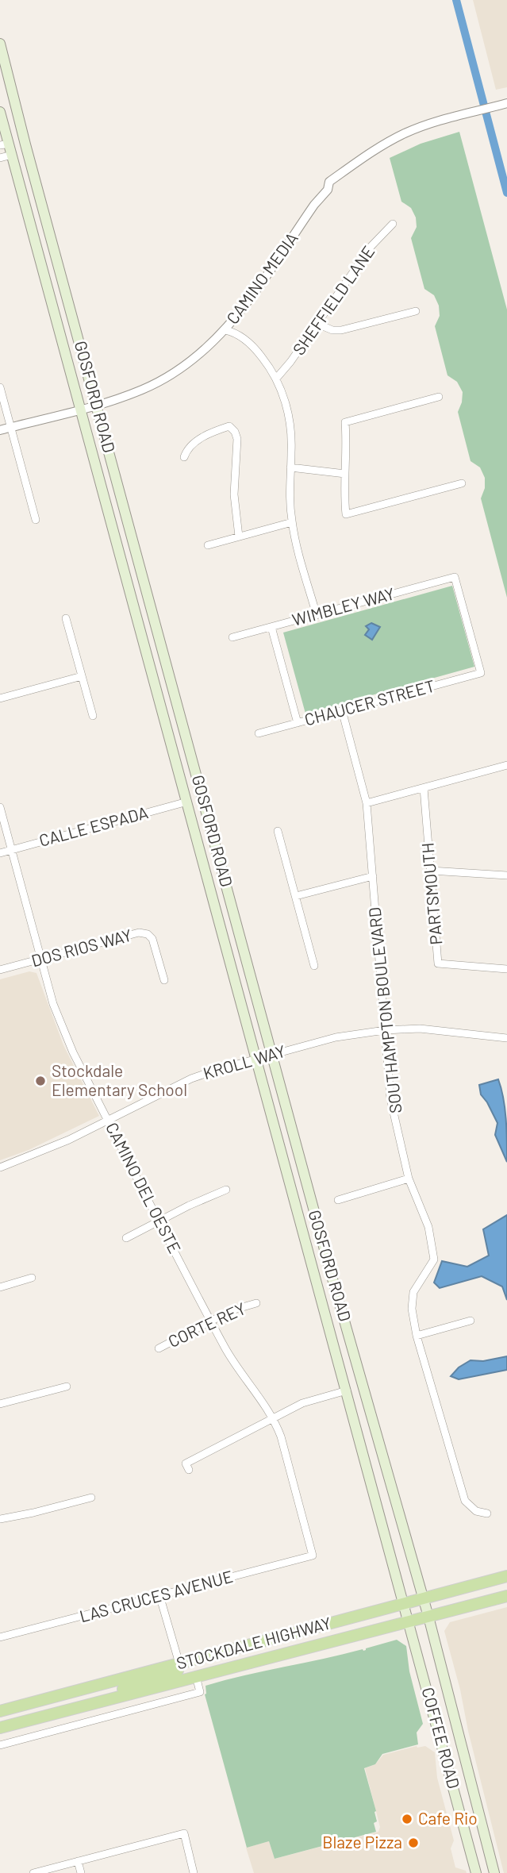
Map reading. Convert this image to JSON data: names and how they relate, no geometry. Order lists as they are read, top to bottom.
{
  "streets": {
    "main road": ["GOSFORD ROAD", "STOCKDALE HIGHWAY", "COFFEE ROAD"],
    "street": [
      "CAMINO MEDIA",
      "SHEFFIELD LANE",
      "WIMBLEY WAY",
      "CHAUCER STREET",
      "CALLE ESPADA",
      "PARTSMOUTH",
      "DOS RIOS WAY",
      "SOUTHAMPTON BOULEVARD",
      "KROLL WAY",
      "CAMINO DEL OESTE",
      "CORTE REY",
      "LAS CRUCES AVENUE"
    ]
  },
  "crossings": [
    ["CAMINO MEDIA", "GOSFORD ROAD"],
    ["GOSFORD ROAD", "CALLE ESPADA"],
    ["GOSFORD ROAD", "KROLL WAY"],
    ["GOSFORD ROAD", "STOCKDALE HIGHWAY"],
    ["GOSFORD ROAD", "COFFEE ROAD"],
    ["WIMBLEY WAY", "CHAUCER STREET"],
    ["CHAUCER STREET", "SOUTHAMPTON BOULEVARD"],
    ["CALLE ESPADA", "CAMINO DEL OESTE"],
    ["DOS RIOS WAY", "CAMINO DEL OESTE"],
    ["SOUTHAMPTON BOULEVARD", "KROLL WAY"],
    ["KROLL WAY", "CAMINO DEL OESTE"],
    ["CAMINO DEL OESTE", "CORTE REY"],
    ["CAMINO DEL OESTE", "LAS CRUCES AVENUE"],
    ["STOCKDALE HIGHWAY", "COFFEE ROAD"]
  ],
  "places": ["Stockdale Elementary School", "Cafe Rio", "Blaze Pizza"]
}
